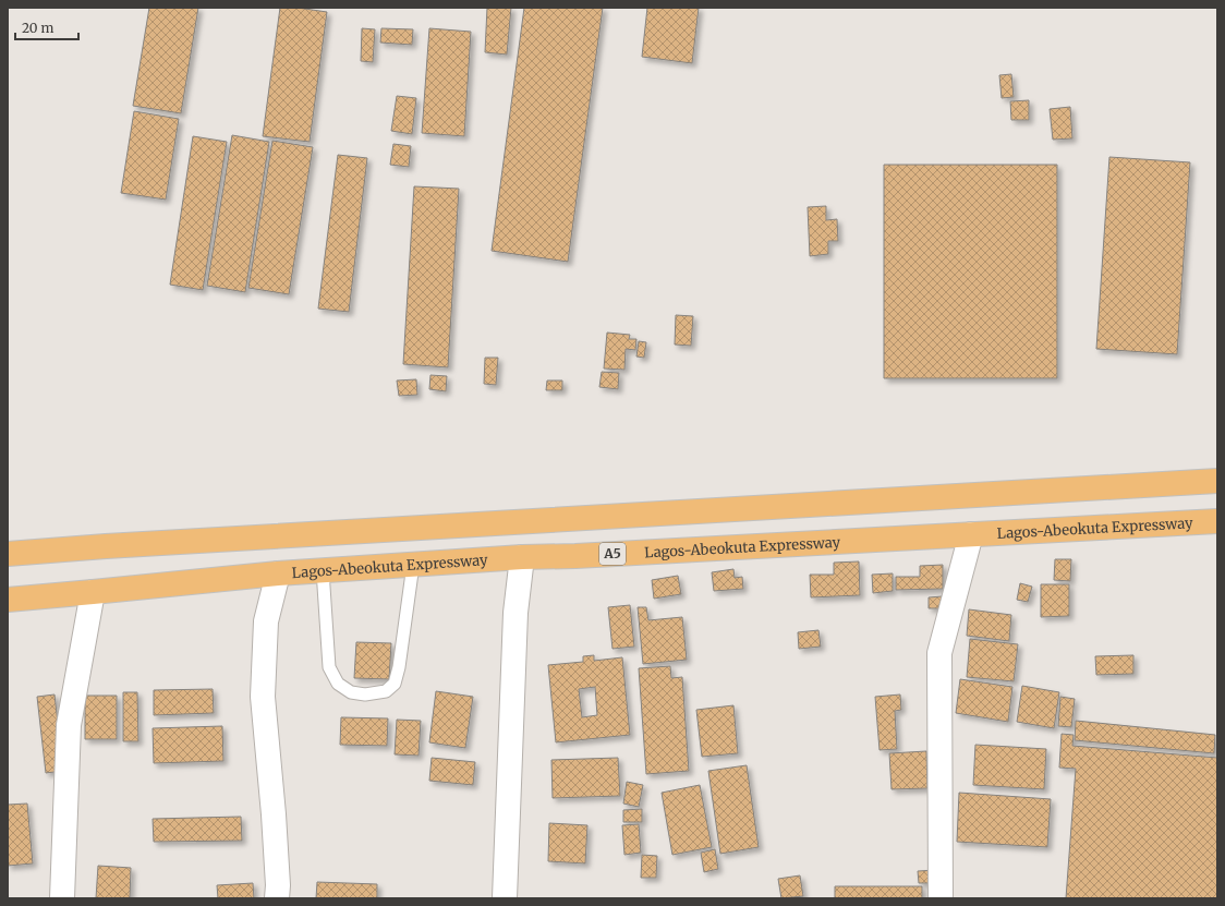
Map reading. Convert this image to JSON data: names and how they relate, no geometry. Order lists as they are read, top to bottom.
{
  "streets": {
    "highway": ["Lagos-Abeokuta Expressway", "A5"]
  },
  "scale_bar": "20 m"
}
